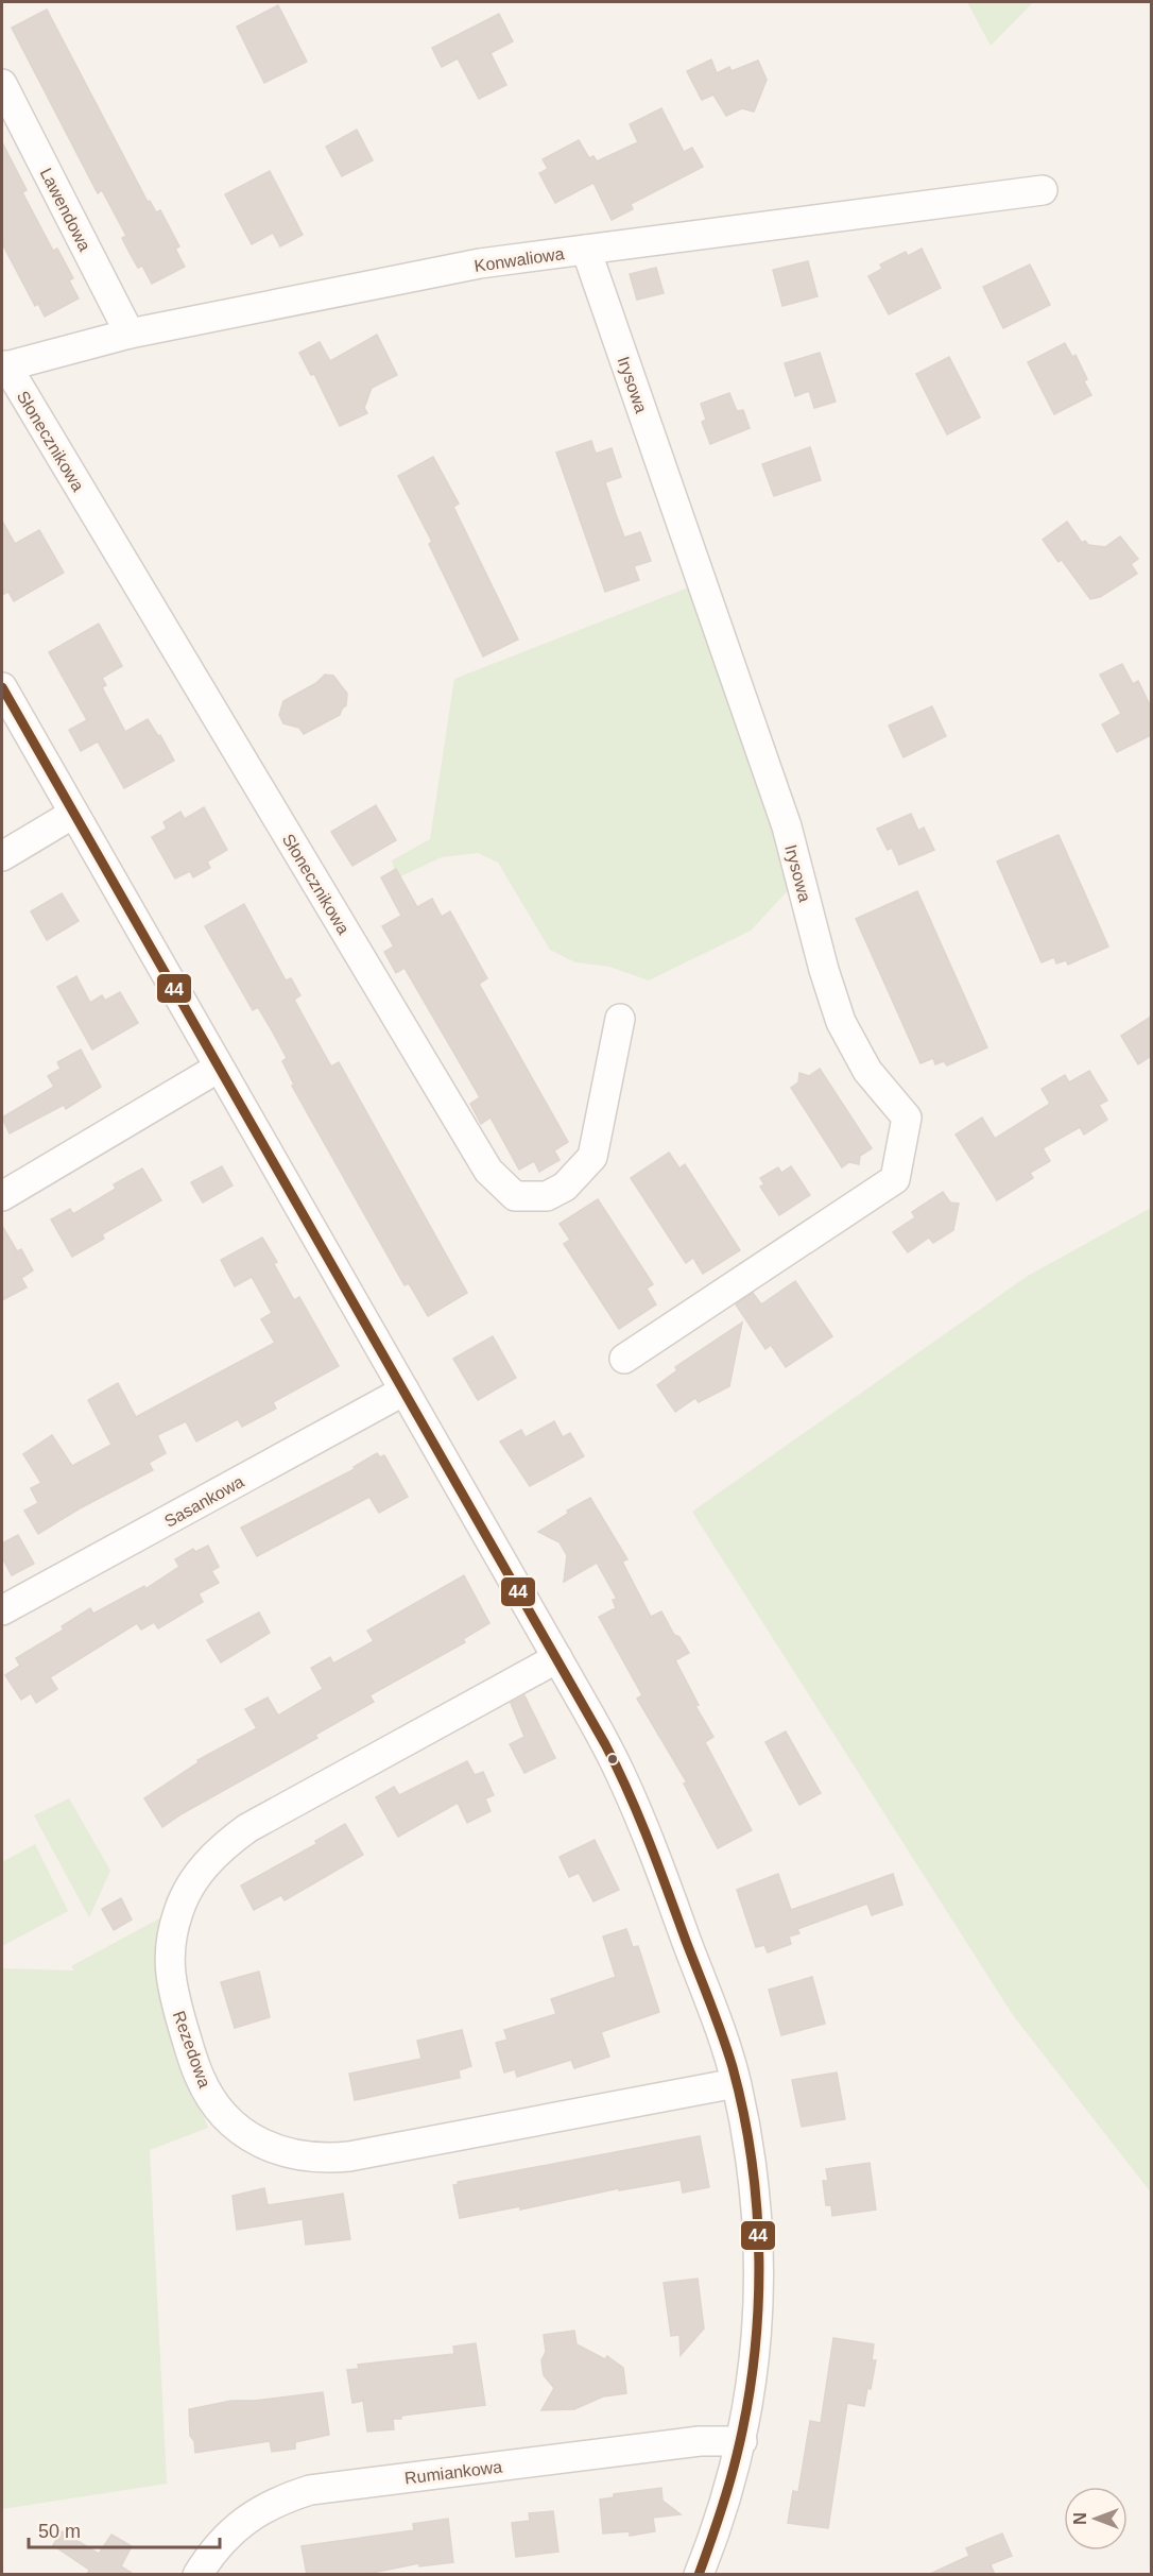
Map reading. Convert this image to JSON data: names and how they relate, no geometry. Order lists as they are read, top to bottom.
{
  "streets": {
    "street": [
      "Lawendowa",
      "Konwaliowa",
      "Irysowa",
      "Słonecznikowa",
      "Sasankowa",
      "Rezedowa",
      "Rumiankowa"
    ]
  },
  "crossings": [
    ["Lawendowa", "Konwaliowa"],
    ["Konwaliowa", "Irysowa"],
    ["Konwaliowa", "Słonecznikowa"]
  ],
  "lines": ["transit line 44"],
  "scale_bar": "50 m",
  "north": "left"
}
